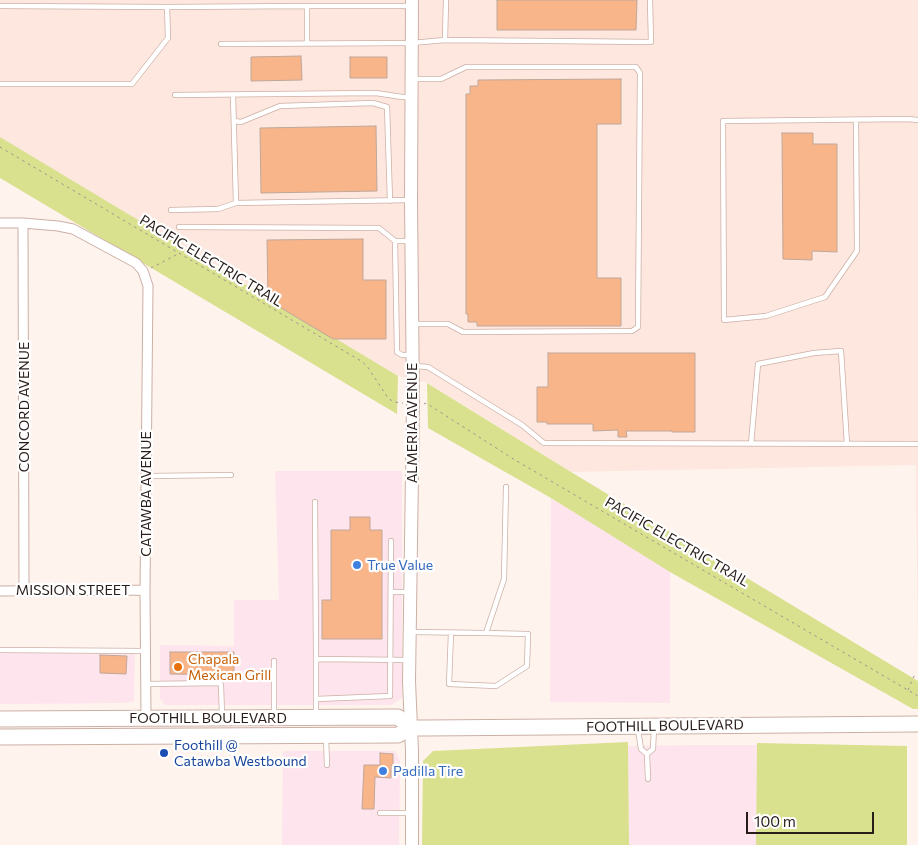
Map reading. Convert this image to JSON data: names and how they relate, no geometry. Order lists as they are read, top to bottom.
{
  "streets": {
    "main road": ["FOOTHILL BOULEVARD"],
    "street": [
      "CONCORD AVENUE",
      "ALMERIA AVENUE",
      "CATAWBA AVENUE",
      "MISSION STREET"
    ],
    "path": ["PACIFIC ELECTRIC TRAIL"]
  },
  "crossings": [
    ["CONCORD AVENUE", "MISSION STREET"],
    ["ALMERIA AVENUE", "FOOTHILL BOULEVARD"],
    ["CATAWBA AVENUE", "MISSION STREET"],
    ["CATAWBA AVENUE", "FOOTHILL BOULEVARD"]
  ],
  "places": [
    "True Value",
    "Chapala Mexican Grill",
    "Foothill @ Catawba Westbound",
    "Padilla Tire"
  ],
  "scale_bar": "100 m"
}
